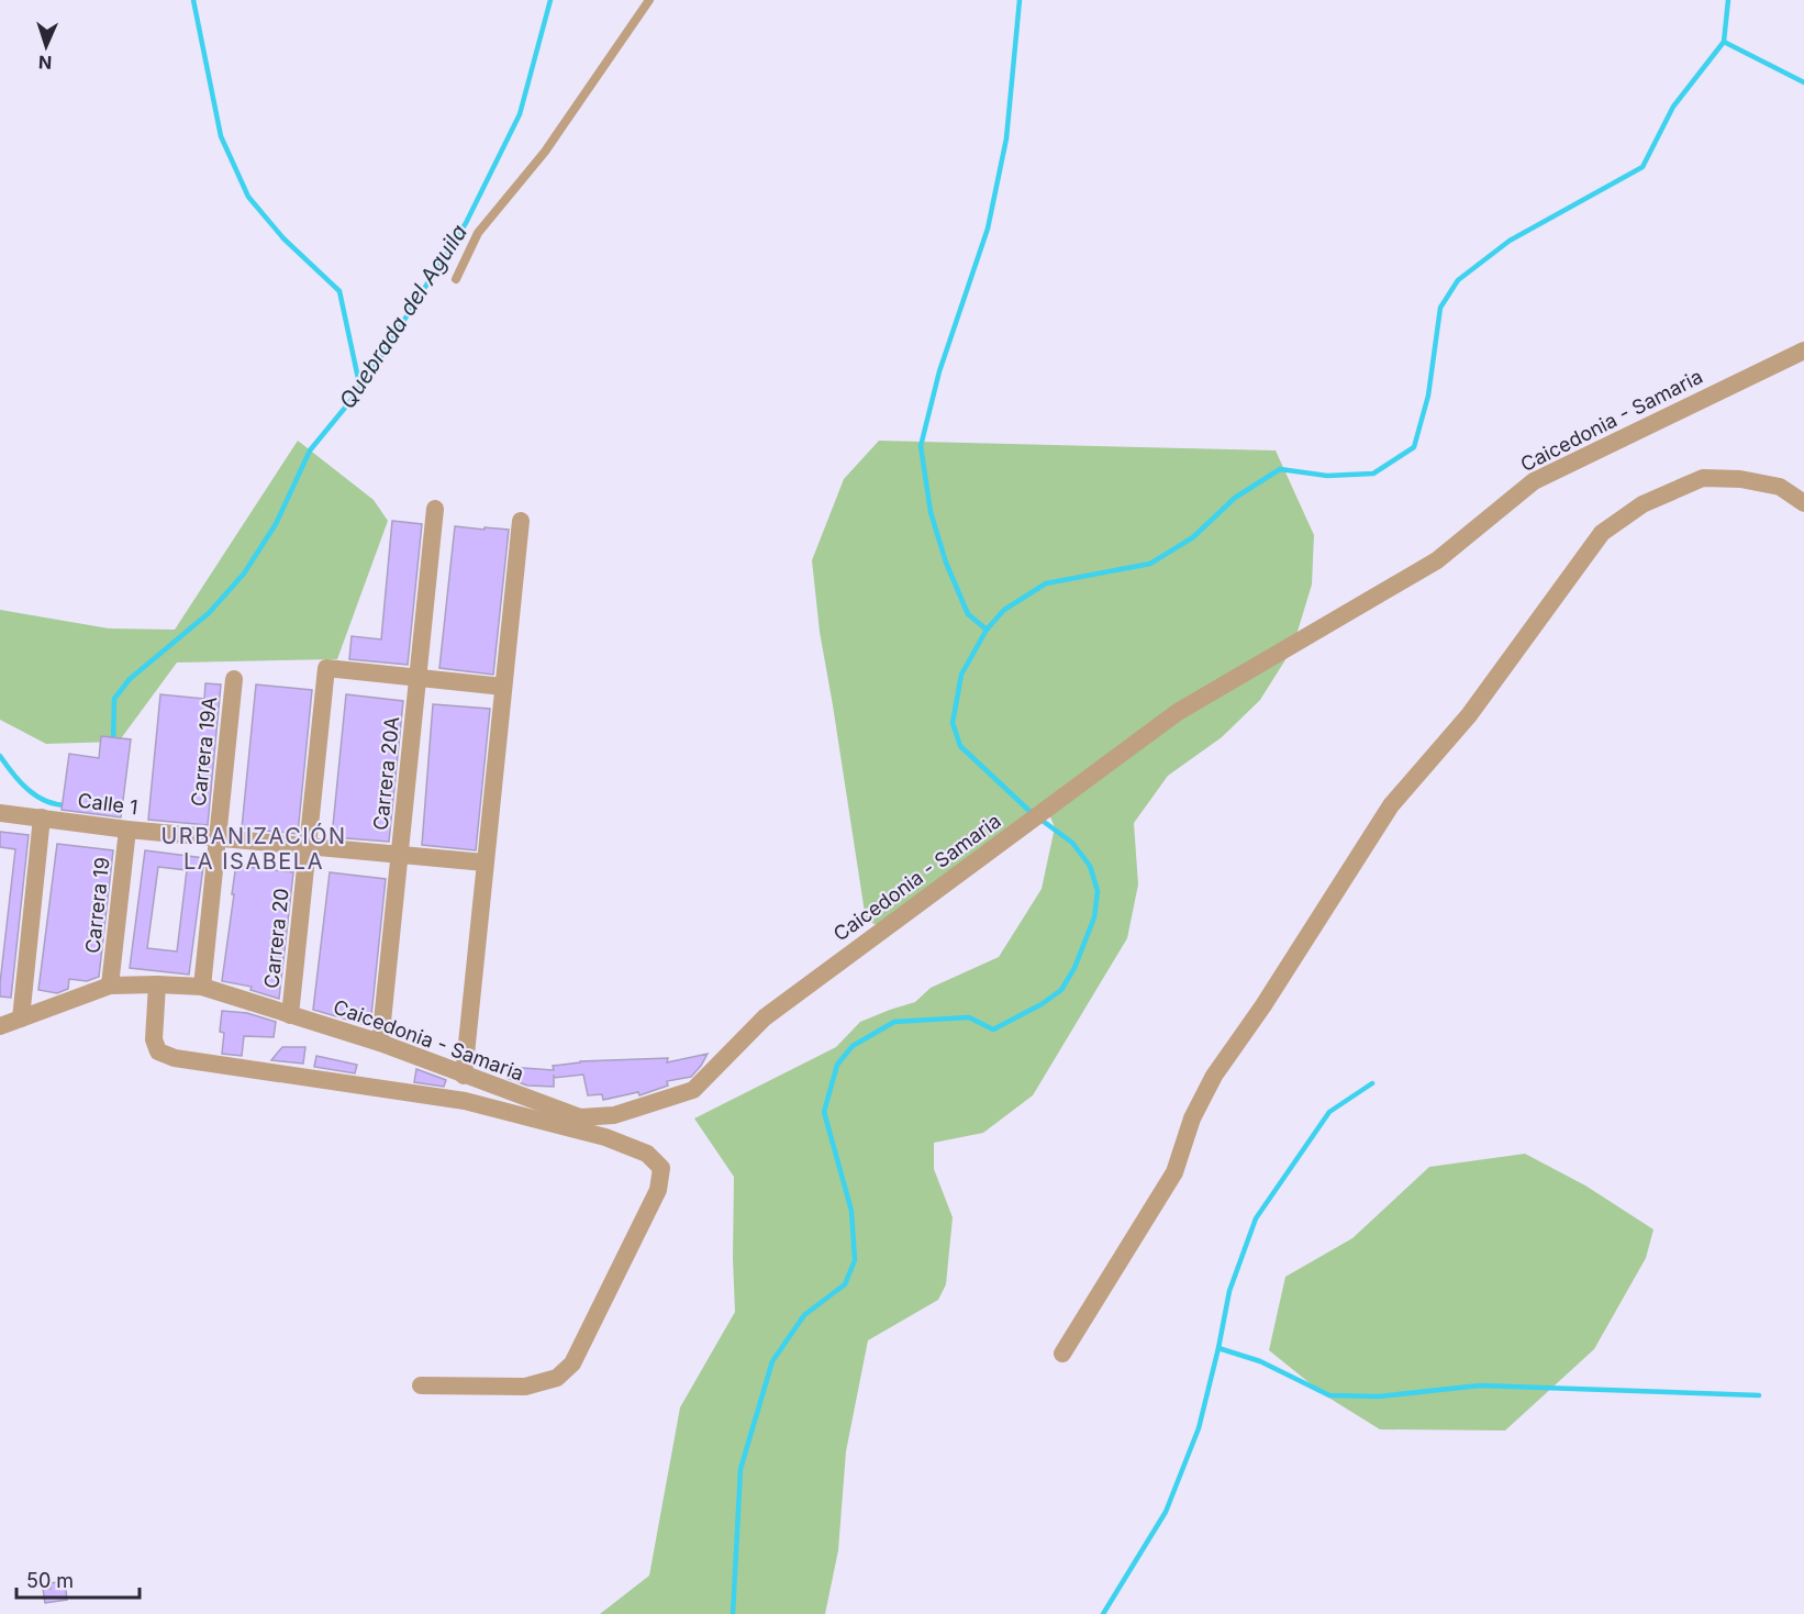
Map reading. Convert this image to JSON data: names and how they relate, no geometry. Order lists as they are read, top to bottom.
{
  "streets": {
    "street": [
      "Caicedonia - Samaria",
      "Carrera 19A",
      "Carrera 20A",
      "Calle 1",
      "Carrera 19",
      "Carrera 20"
    ]
  },
  "crossings": [
    ["Caicedonia - Samaria", "Carrera 19A"],
    ["Caicedonia - Samaria", "Carrera 20A"],
    ["Caicedonia - Samaria", "Carrera 19"],
    ["Caicedonia - Samaria", "Carrera 20"],
    ["Carrera 19A", "Calle 1"],
    ["Carrera 20A", "Calle 1"],
    ["Carrera 20A", "Carrera 20"],
    ["Calle 1", "Carrera 19"],
    ["Calle 1", "Carrera 20"]
  ],
  "districts": ["URBANIZACIÓN LA ISABELA"],
  "water": ["Quebrada del Aguila"],
  "scale_bar": "50 m",
  "north": "bottom"
}
